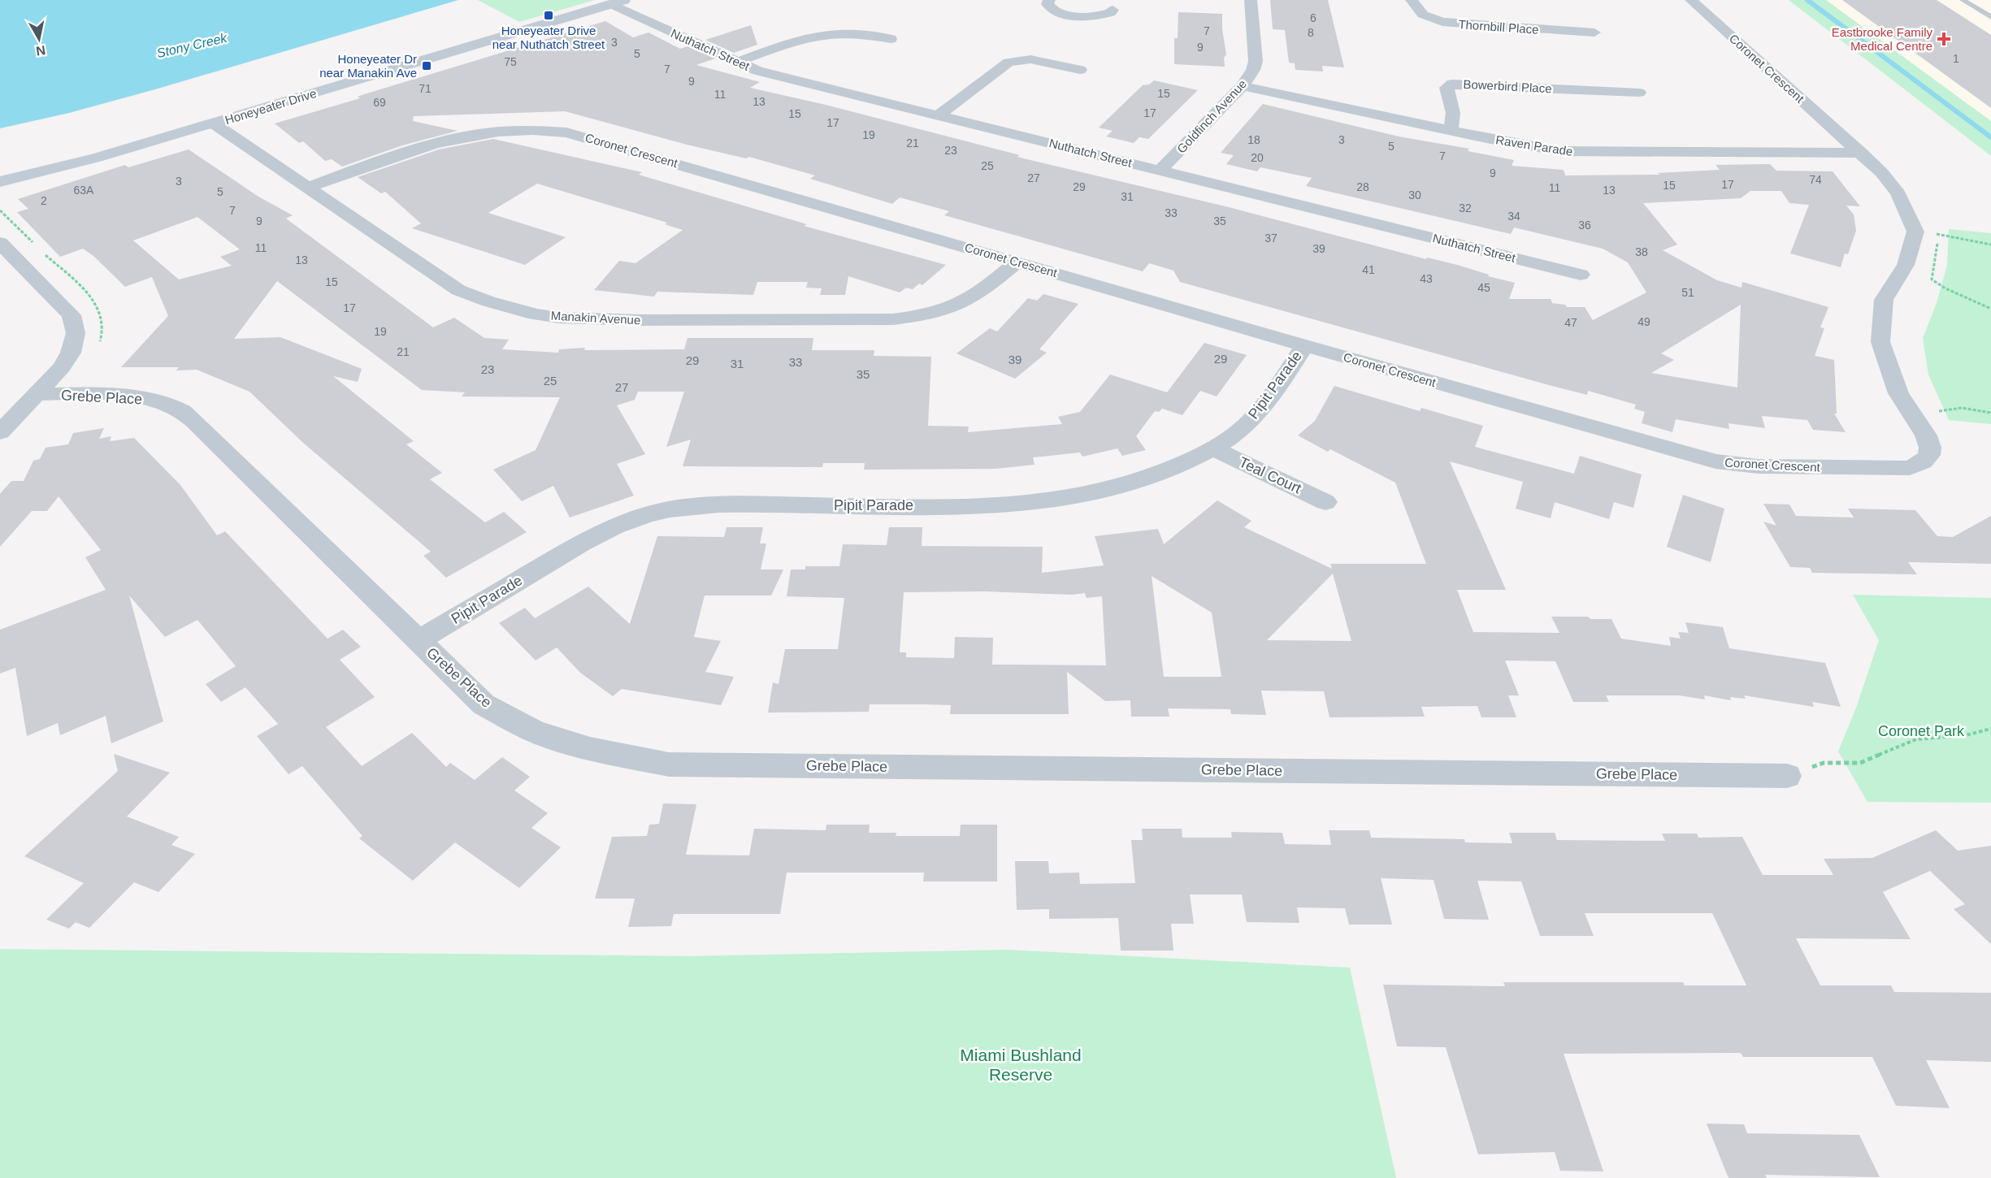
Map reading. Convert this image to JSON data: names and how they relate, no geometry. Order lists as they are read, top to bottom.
{
  "streets": {
    "street": [
      "Thornbill Place",
      "Nuthatch Street",
      "Coronet Crescent",
      "Bowerbird Place",
      "Honeyeater Drive",
      "Goldfinch Avenue",
      "Raven Parade",
      "Manakin Avenue",
      "Pipit Parade",
      "Grebe Place",
      "Teal Court"
    ]
  },
  "crossings": [
    ["Nuthatch Street", "Honeyeater Drive"],
    ["Nuthatch Street", "Goldfinch Avenue"],
    ["Coronet Crescent", "Raven Parade"],
    ["Coronet Crescent", "Manakin Avenue"],
    ["Coronet Crescent", "Pipit Parade"],
    ["Bowerbird Place", "Raven Parade"],
    ["Honeyeater Drive", "Manakin Avenue"],
    ["Goldfinch Avenue", "Raven Parade"],
    ["Pipit Parade", "Grebe Place"],
    ["Pipit Parade", "Teal Court"]
  ],
  "water": ["Stony Creek"],
  "parks": ["Coronet Park", "Miami Bushland Reserve"],
  "places": {
    "transit": ["Honeyeater Drive near Nuthatch Street", "Honeyeater Dr near Manakin Ave"],
    "health": ["Eastbrooke Family Medical Centre"]
  },
  "house_numbers": [
    "6",
    "7",
    "8",
    "3",
    "9",
    "5",
    "1",
    "75",
    "7",
    "9",
    "71",
    "15",
    "11",
    "13",
    "69",
    "17",
    "15",
    "17",
    "19",
    "18",
    "3",
    "21",
    "5",
    "23",
    "7",
    "20",
    "25",
    "9",
    "27",
    "74",
    "3",
    "17",
    "15",
    "29",
    "28",
    "11",
    "63A",
    "13",
    "5",
    "30",
    "31",
    "2",
    "32",
    "7",
    "33",
    "34",
    "9",
    "35",
    "36",
    "37",
    "11",
    "39",
    "38",
    "13",
    "41",
    "43",
    "15",
    "45",
    "51",
    "17",
    "49",
    "47",
    "19",
    "21",
    "29",
    "39",
    "29",
    "33",
    "31",
    "23",
    "35",
    "25",
    "27"
  ],
  "north": "bottom"
}
